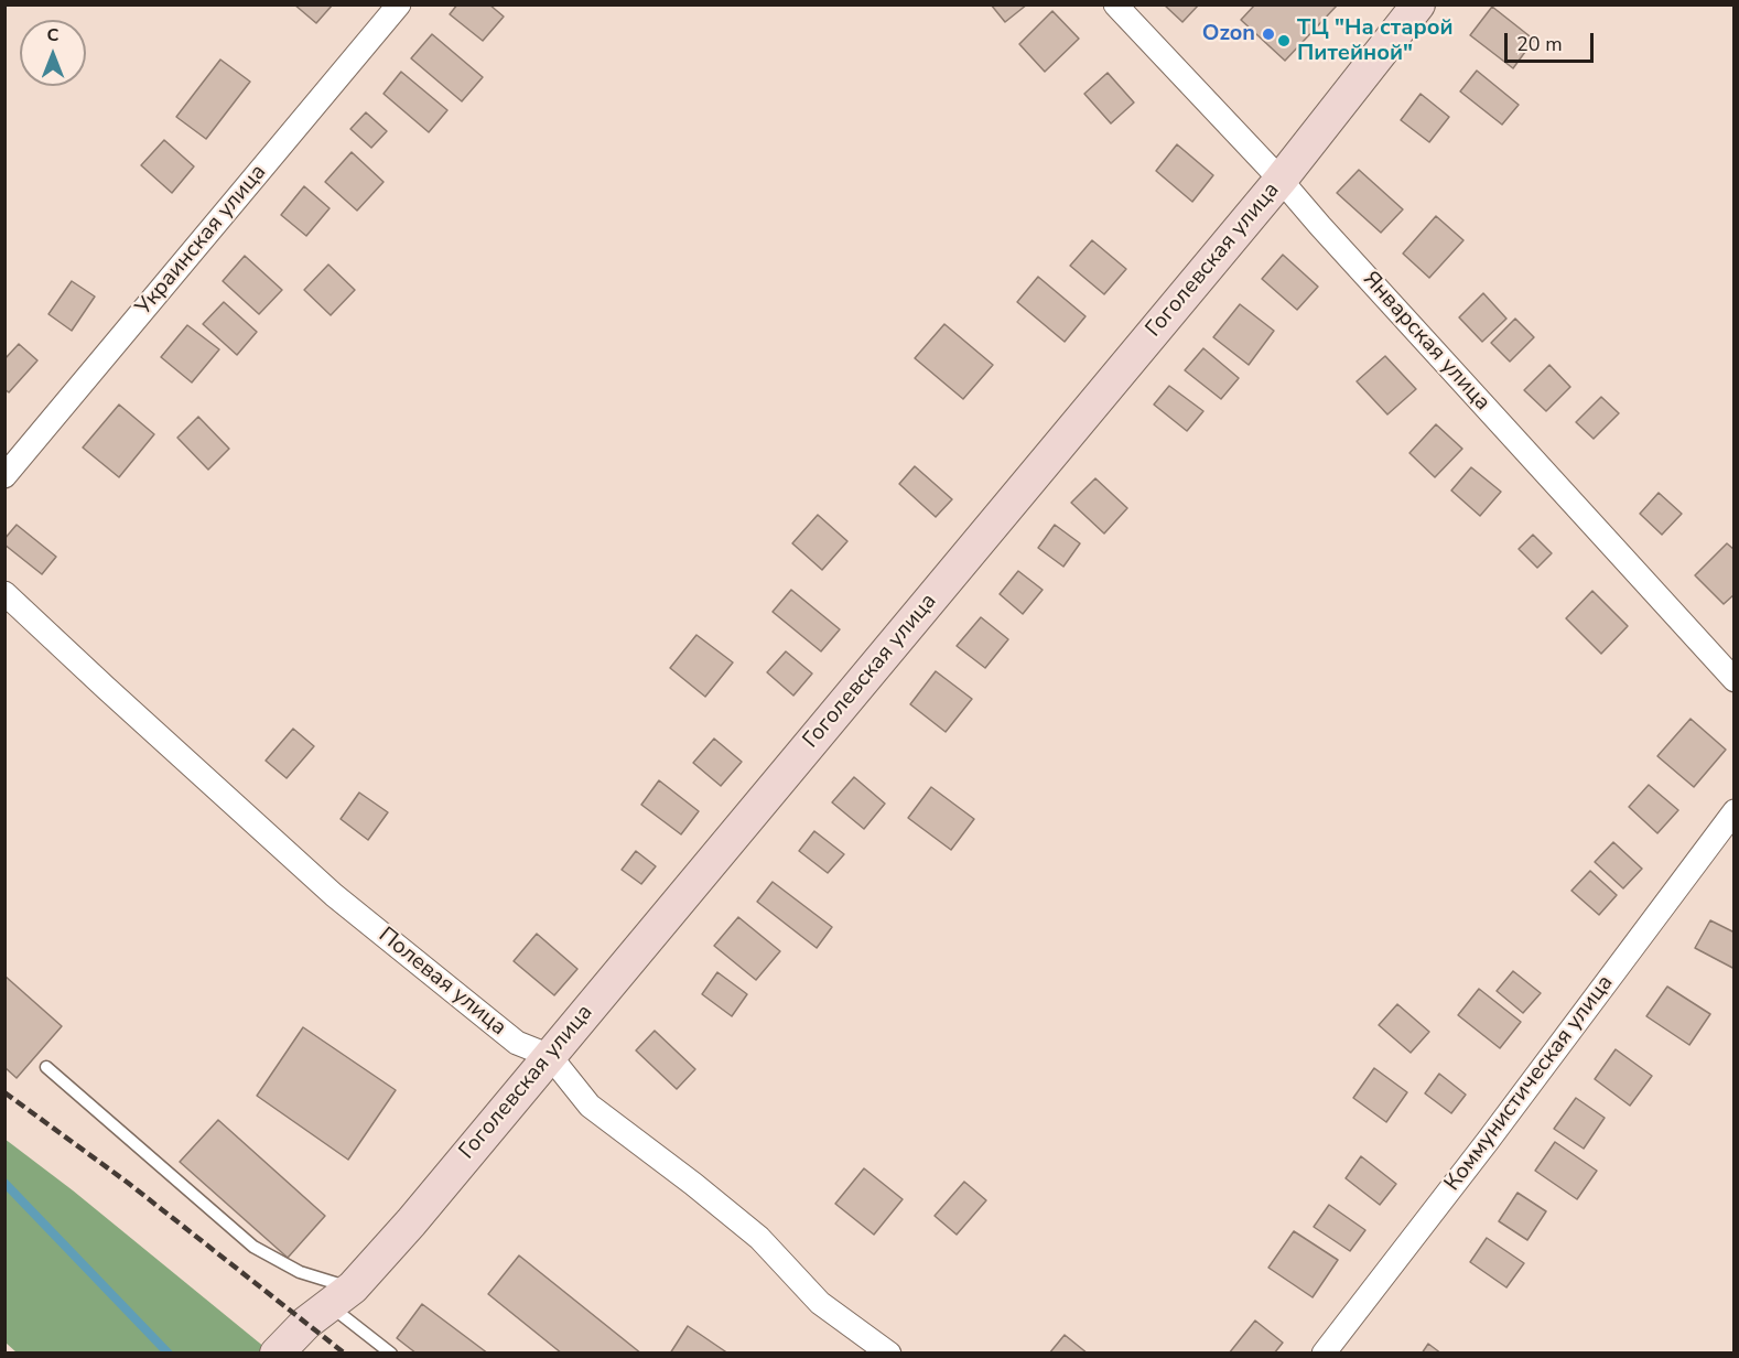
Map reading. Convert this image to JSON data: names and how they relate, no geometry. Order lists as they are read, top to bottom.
{
  "streets": {
    "street": [
      "Украинская улица",
      "Гоголевская улица",
      "Январская улица",
      "Полевая улица",
      "Коммунистическая улица"
    ]
  },
  "crossings": [
    ["Гоголевская улица", "Январская улица"],
    ["Гоголевская улица", "Полевая улица"]
  ],
  "places": ["Ozon", "ТЦ \"На старой Питейной\""],
  "scale_bar": "20 m",
  "north": "top"
}
